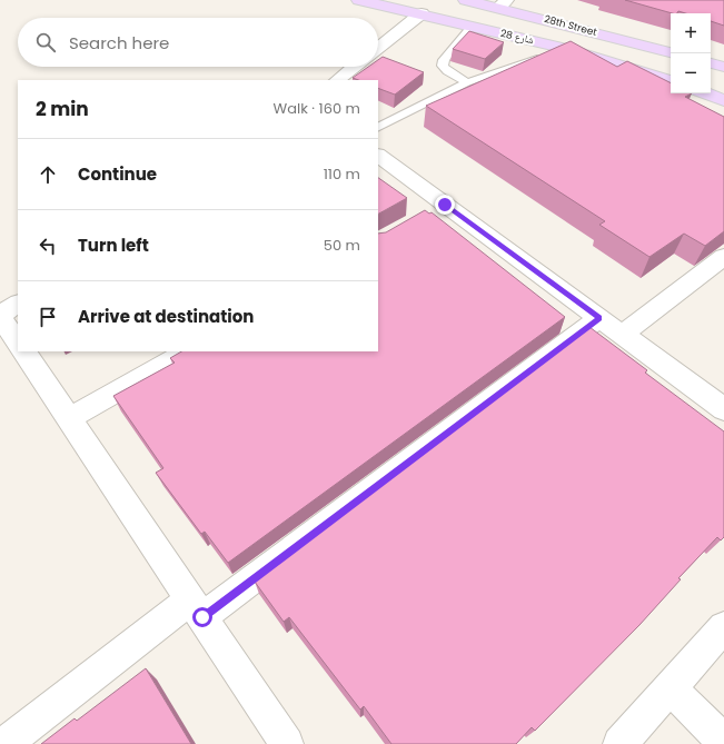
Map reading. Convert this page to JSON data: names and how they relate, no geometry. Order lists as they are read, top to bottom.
{
  "streets": {
    "main road": ["28th Street", "شارع 28"]
  },
  "page": {
    "map_buttons": ["+", "−"],
    "search": "Search here",
    "heading": ["2 min", "Walk · 160 m"],
    "list": [
      ["Continue", "110 m"],
      ["Turn left", "50 m"],
      "Arrive at destination"
    ]
  }
}
